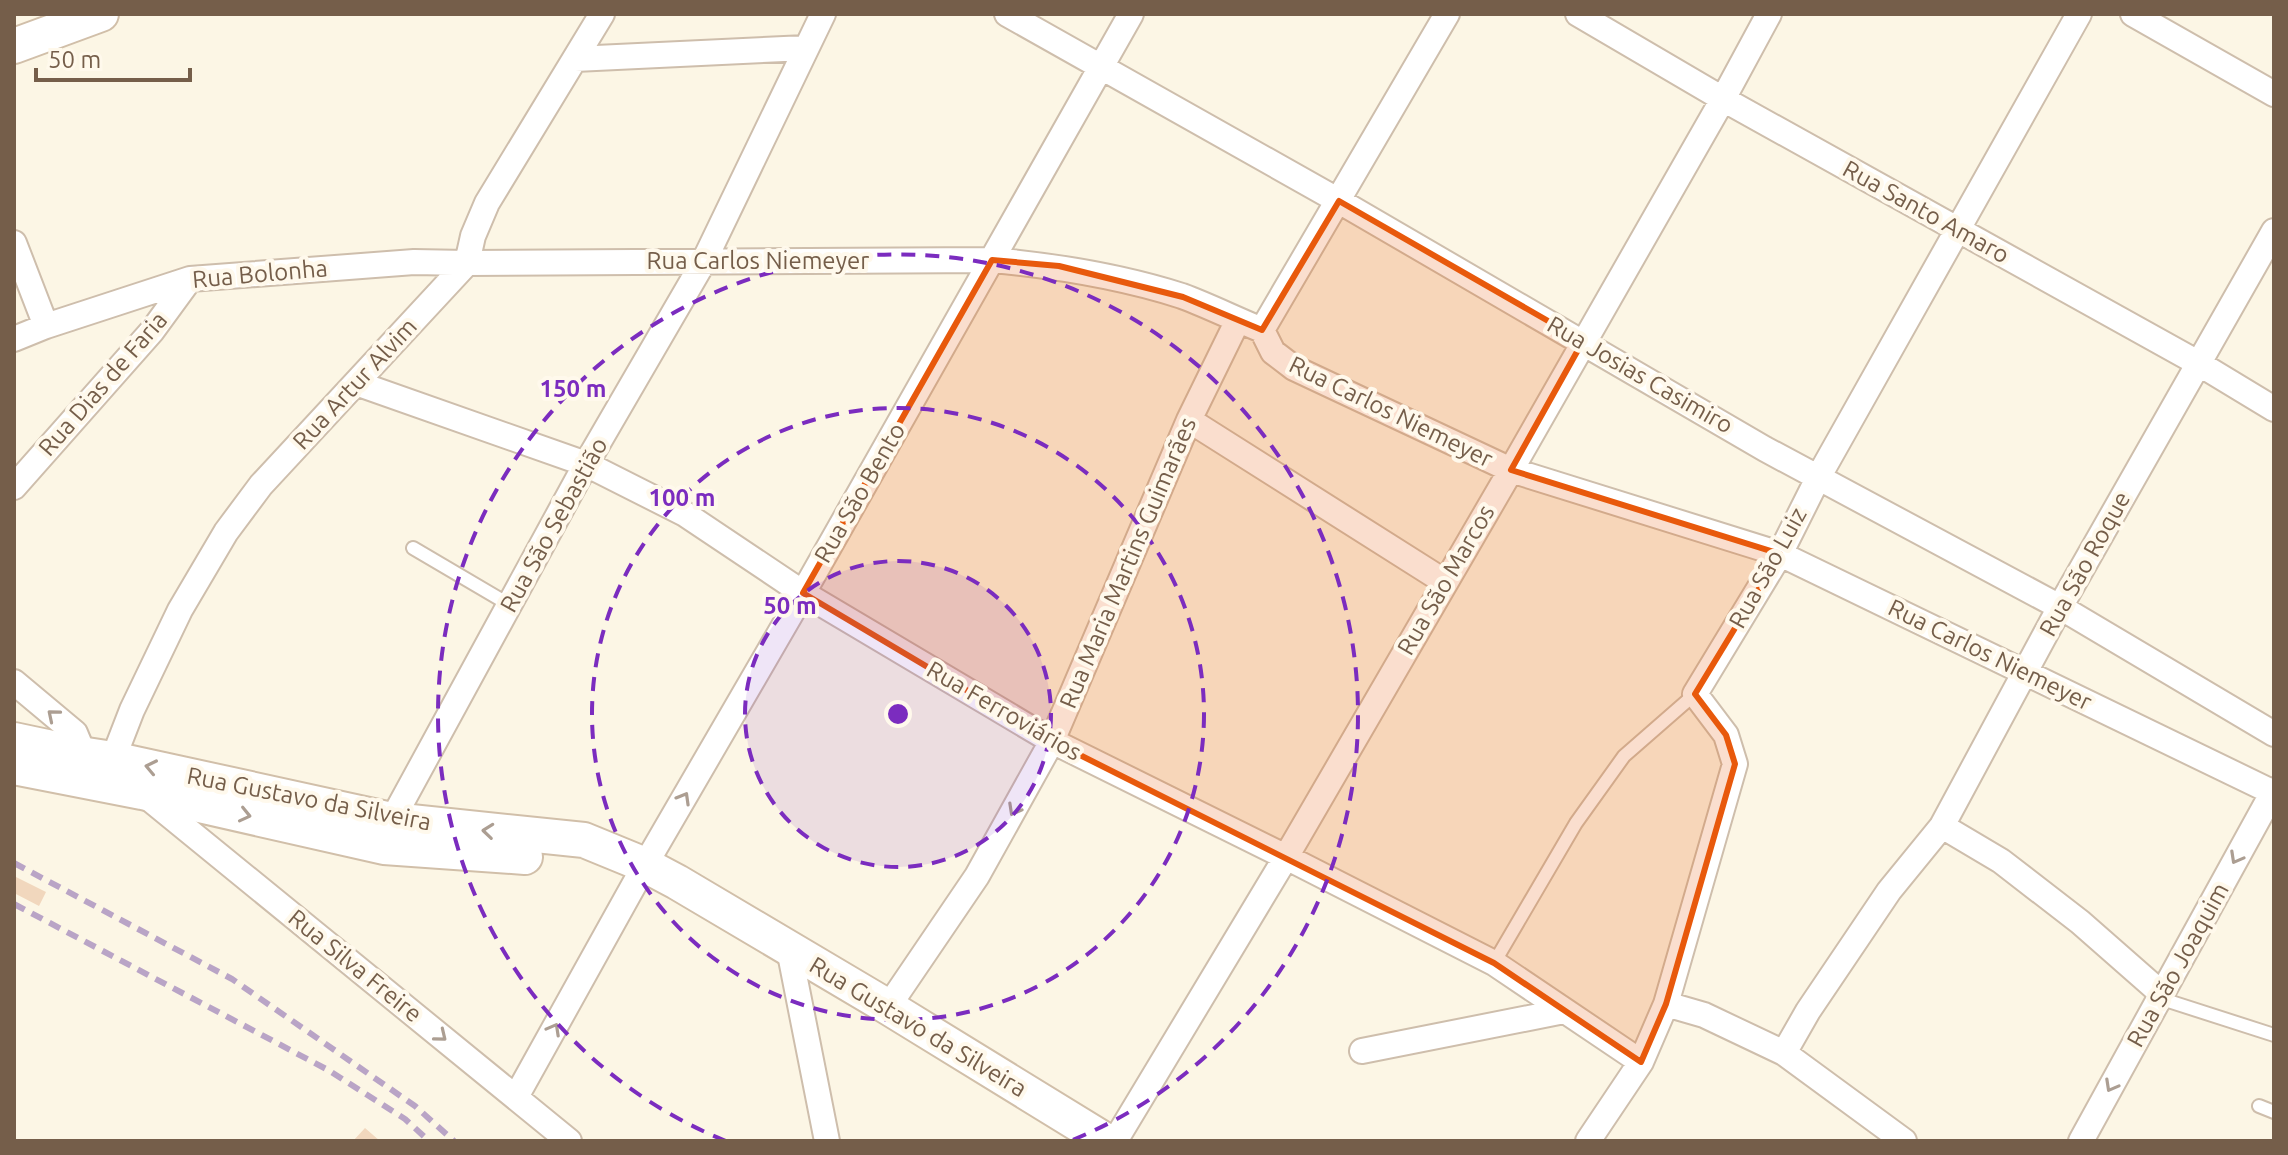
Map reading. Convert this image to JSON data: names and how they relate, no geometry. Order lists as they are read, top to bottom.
{
  "streets": {
    "main road": ["Rua Gustavo da Silveira"],
    "street": [
      "Rua Santo Amaro",
      "Rua Carlos Niemeyer",
      "Rua Bolonha",
      "Rua Josias Casimiro",
      "Rua Dias de Faria",
      "Rua Artur Alvim",
      "Rua São Bento",
      "Rua São Sebastião",
      "Rua Maria Martins Guimarães",
      "Rua São Roque",
      "Rua São Luiz",
      "Rua São Marcos",
      "Rua Ferroviários",
      "Rua São Joaquim",
      "Rua Silva Freire"
    ]
  },
  "crossings": [
    ["Rua Santo Amaro", "Rua São Roque"],
    ["Rua Santo Amaro", "Rua São Luiz"],
    ["Rua Santo Amaro", "Rua São Marcos"],
    ["Rua Carlos Niemeyer", "Rua Bolonha"],
    ["Rua Carlos Niemeyer", "Rua Artur Alvim"],
    ["Rua Carlos Niemeyer", "Rua São Bento"],
    ["Rua Carlos Niemeyer", "Rua São Sebastião"],
    ["Rua Carlos Niemeyer", "Rua Maria Martins Guimarães"],
    ["Rua Carlos Niemeyer", "Rua São Roque"],
    ["Rua Carlos Niemeyer", "Rua São Luiz"],
    ["Rua Carlos Niemeyer", "Rua São Marcos"],
    ["Rua Carlos Niemeyer", "Rua São Joaquim"],
    ["Rua Bolonha", "Rua Dias de Faria"],
    ["Rua Bolonha", "Rua Artur Alvim"],
    ["Rua Josias Casimiro", "Rua São Bento"],
    ["Rua Josias Casimiro", "Rua São Roque"],
    ["Rua Josias Casimiro", "Rua São Luiz"],
    ["Rua Josias Casimiro", "Rua São Marcos"],
    ["Rua Artur Alvim", "Rua Ferroviários"],
    ["Rua Artur Alvim", "Rua Gustavo da Silveira"],
    ["Rua São Bento", "Rua Ferroviários"],
    ["Rua São Bento", "Rua Gustavo da Silveira"],
    ["Rua São Bento", "Rua Silva Freire"],
    ["Rua São Sebastião", "Rua Ferroviários"],
    ["Rua São Sebastião", "Rua Gustavo da Silveira"],
    ["Rua Maria Martins Guimarães", "Rua Ferroviários"],
    ["Rua Maria Martins Guimarães", "Rua Gustavo da Silveira"],
    ["Rua São Marcos", "Rua Ferroviários"],
    ["Rua Gustavo da Silveira", "Rua Silva Freire"]
  ],
  "one_way": [
    "Rua São Bento",
    "Rua Maria Martins Guimarães",
    "Rua São Joaquim",
    "Rua Silva Freire"
  ],
  "scale_bar": "50 m",
  "rings": ["150 m", "100 m", "50 m"]
}
